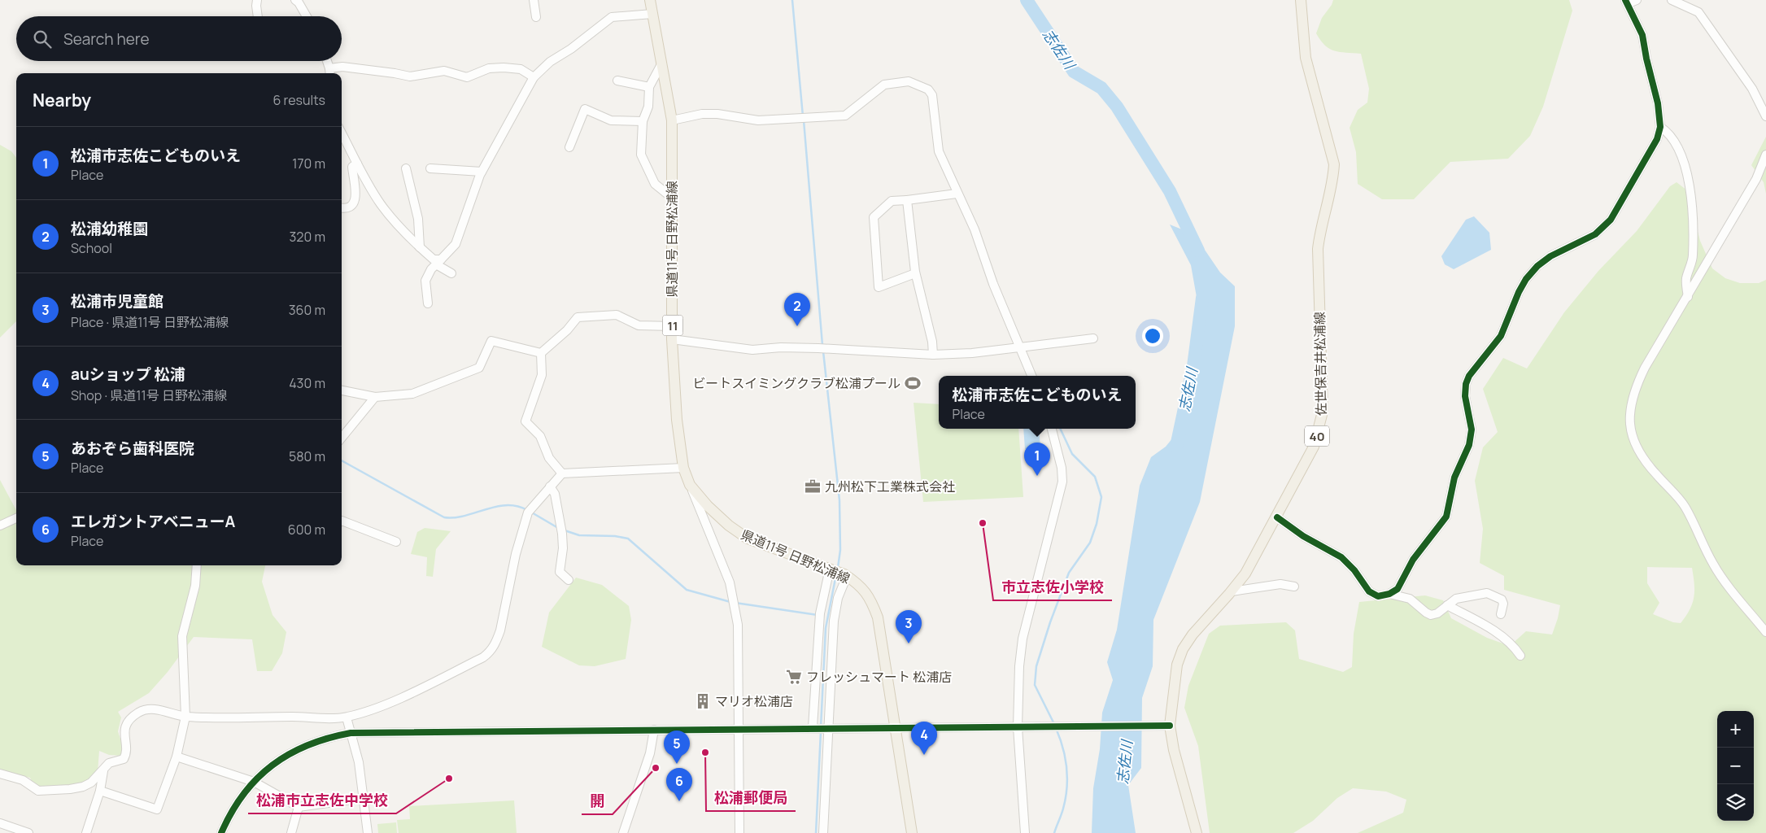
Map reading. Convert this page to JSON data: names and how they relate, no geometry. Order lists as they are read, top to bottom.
{
  "streets": {
    "main road": [
      "県道11号 日野松浦線",
      "11",
      "佐世保吉井松浦線",
      "40"
    ]
  },
  "water": ["志佐川"],
  "places": {
    "sports": ["ビートスイミングクラブ松浦プール"],
    "office": ["九州松下工業株式会社"],
    "other": [
      "市立志佐小学校",
      "松浦郵便局",
      "開",
      "松浦市立志佐中学校"
    ],
    "supermarket": ["フレッシュマート 松浦店"],
    "building": ["マリオ松浦店"]
  },
  "page": {
    "search": "Search here",
    "heading": ["Nearby", "6 results"],
    "list": [
      {
        "mark": "1",
        "name": "松浦市志佐こどものいえ",
        "note": "Place",
        "value": "170 m"
      },
      {
        "mark": "2",
        "name": "松浦幼稚園",
        "note": "School",
        "value": "320 m"
      },
      {
        "mark": "3",
        "name": "松浦市児童館",
        "note": "Place · 県道11号 日野松浦線",
        "value": "360 m"
      },
      {
        "mark": "4",
        "name": "auショップ 松浦",
        "note": "Shop · 県道11号 日野松浦線",
        "value": "430 m"
      },
      {
        "mark": "5",
        "name": "あおぞら歯科医院",
        "note": "Place",
        "value": "580 m"
      },
      {
        "mark": "6",
        "name": "エレガントアベニューA",
        "note": "Place",
        "value": "600 m"
      }
    ],
    "pins": [
      "2",
      "1",
      "3",
      "4",
      "5",
      "6"
    ],
    "popup": ["松浦市志佐こどものいえ", "Place"],
    "map_buttons": ["+", "−"]
  }
}
